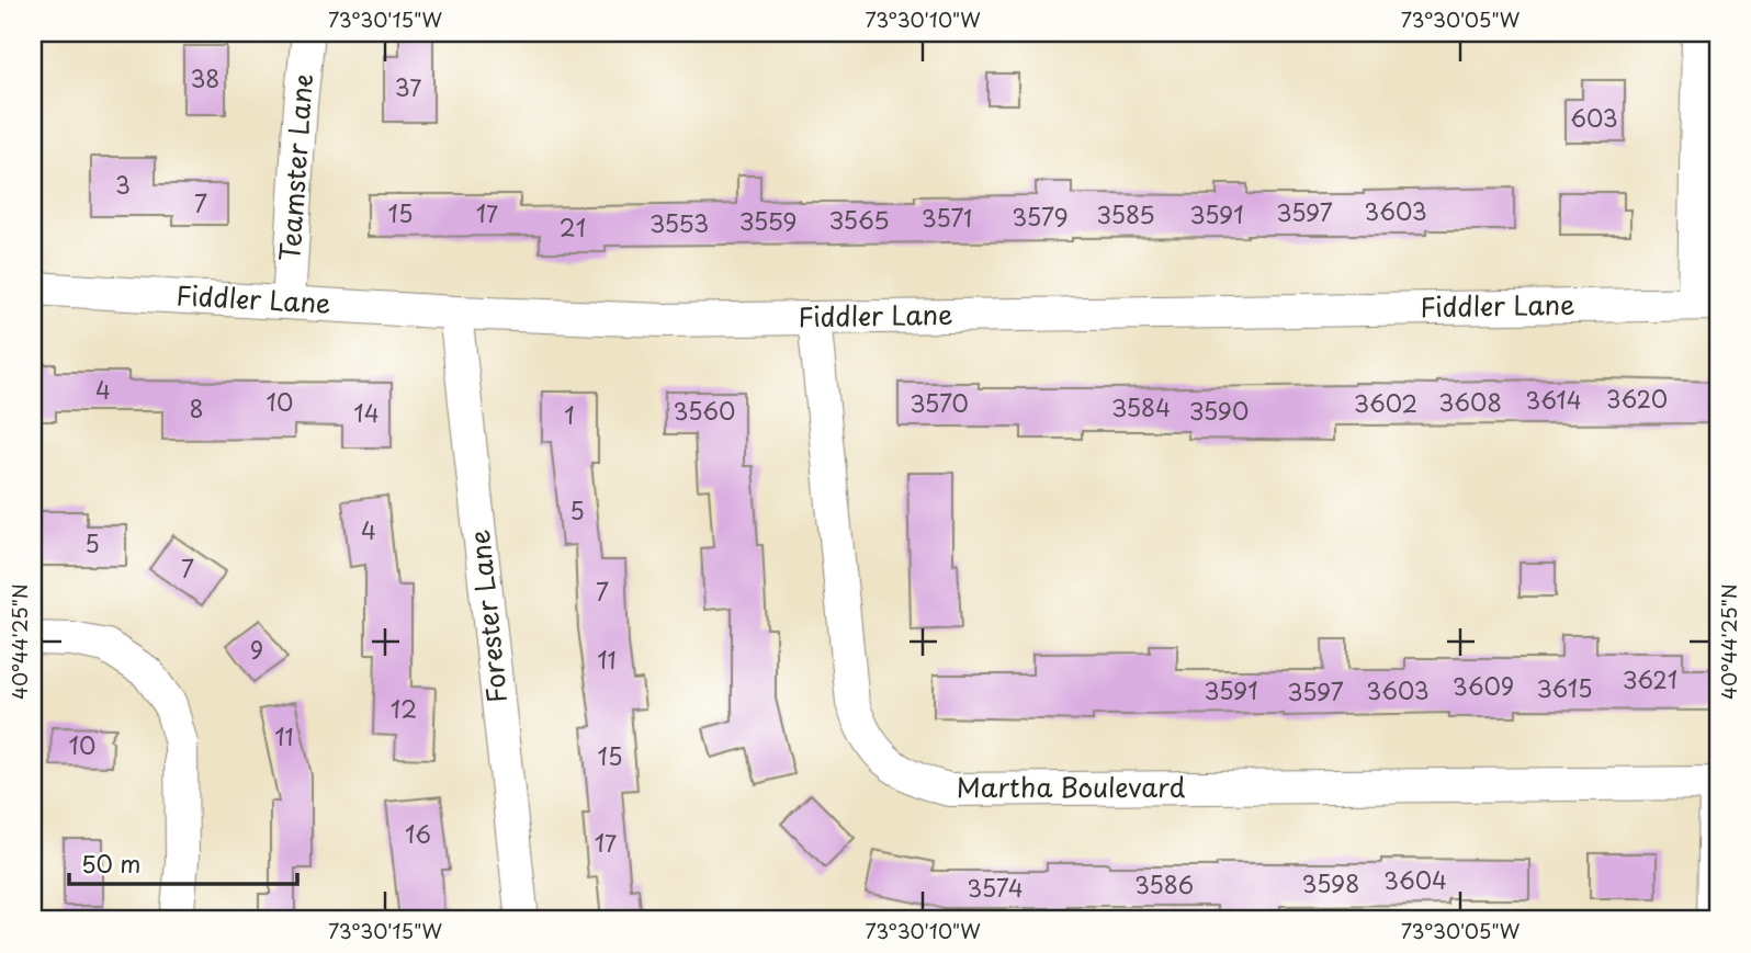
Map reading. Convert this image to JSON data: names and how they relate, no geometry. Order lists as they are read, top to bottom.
{
  "streets": {
    "street": [
      "Teamster Lane",
      "Fiddler Lane",
      "Forester Lane",
      "Martha Boulevard"
    ]
  },
  "crossings": [
    ["Teamster Lane", "Fiddler Lane"],
    ["Fiddler Lane", "Forester Lane"],
    ["Fiddler Lane", "Martha Boulevard"]
  ],
  "house_numbers": [
    "38",
    "37",
    "603",
    "3",
    "7",
    "3603",
    "3597",
    "15",
    "17",
    "3585",
    "3591",
    "3579",
    "3571",
    "3565",
    "3559",
    "3553",
    "21",
    "4",
    "3620",
    "3614",
    "10",
    "3608",
    "3570",
    "3602",
    "3584",
    "8",
    "3560",
    "3590",
    "14",
    "1",
    "5",
    "4",
    "5",
    "7",
    "7",
    "9",
    "11",
    "3621",
    "3609",
    "3615",
    "3591",
    "3603",
    "3597",
    "12",
    "11",
    "10",
    "15",
    "16",
    "17",
    "3604",
    "3598",
    "3586",
    "3574"
  ],
  "scale_bar": "50 m",
  "coordinates": [
    "73°30'15\"W",
    "73°30'10\"W",
    "73°30'05\"W",
    "40°44'25\"N"
  ]
}
